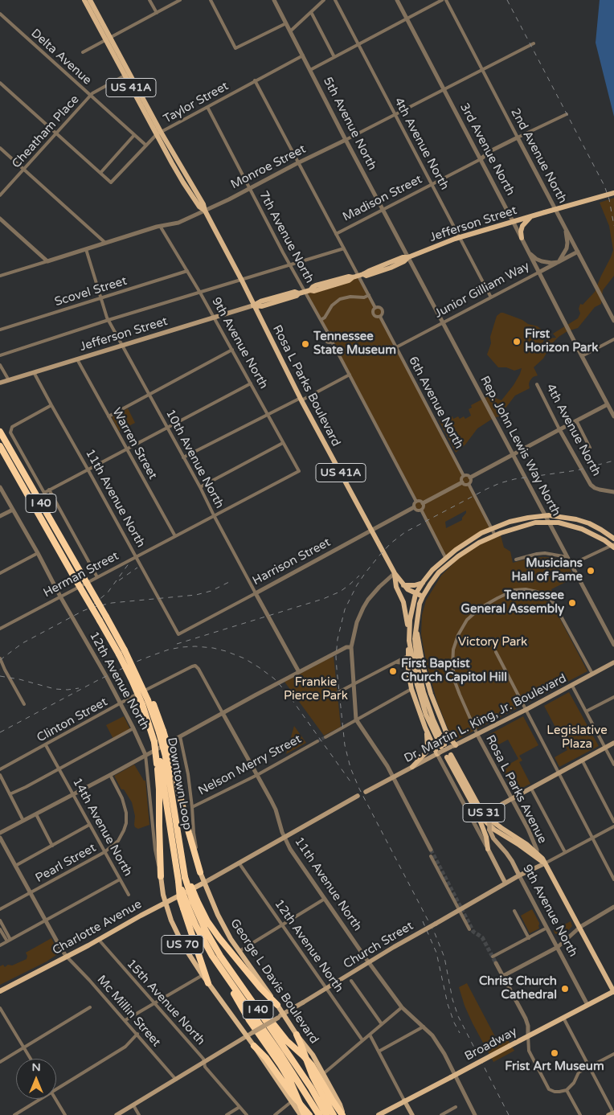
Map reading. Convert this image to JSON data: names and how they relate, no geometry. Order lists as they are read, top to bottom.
{
  "streets": {
    "highway": ["I 40", "Downtown Loop"],
    "main road": [
      "US 41A",
      "Jefferson Street",
      "9th Avenue North",
      "Rosa L Parks Boulevard",
      "12th Avenue North",
      "Dr. Martin L. King, Jr. Boulevard",
      "US 31",
      "Charlotte Avenue",
      "US 70",
      "Church Street",
      "George L Davis Boulevard",
      "Broadway"
    ],
    "street": [
      "Delta Avenue",
      "Taylor Street",
      "5th Avenue North",
      "Cheatham Place",
      "4th Avenue North",
      "3rd Avenue North",
      "2nd Avenue North",
      "Monroe Street",
      "Madison Street",
      "7th Avenue North",
      "Junior Gilliam Way",
      "Scovel Street",
      "6th Avenue North",
      "Warren Street",
      "Rep. John Lewis Way North",
      "10th Avenue North",
      "11th Avenue North",
      "Harrison Street",
      "Herman Street",
      "Clinton Street",
      "Nelson Merry Street",
      "Rosa L Parks Avenue",
      "14th Avenue North",
      "Pearl Street",
      "15th Avenue North",
      "Mc Millin Street"
    ]
  },
  "crossings": [
    ["Delta Avenue", "Taylor Street"],
    ["Delta Avenue", "Cheatham Place"],
    ["US 41A", "Rosa L Parks Boulevard"],
    ["Taylor Street", "5th Avenue North"],
    ["Taylor Street", "7th Avenue North"],
    ["Taylor Street", "Rosa L Parks Boulevard"],
    ["Taylor Street", "6th Avenue North"],
    ["5th Avenue North", "Monroe Street"],
    ["5th Avenue North", "Madison Street"],
    ["5th Avenue North", "Jefferson Street"],
    ["5th Avenue North", "Rep. John Lewis Way North"],
    ["Cheatham Place", "Rosa L Parks Boulevard"],
    ["4th Avenue North", "Monroe Street"],
    ["4th Avenue North", "Madison Street"],
    ["4th Avenue North", "Jefferson Street"],
    ["4th Avenue North", "Junior Gilliam Way"],
    ["3rd Avenue North", "Monroe Street"],
    ["3rd Avenue North", "Madison Street"],
    ["3rd Avenue North", "Jefferson Street"],
    ["3rd Avenue North", "Junior Gilliam Way"],
    ["2nd Avenue North", "Monroe Street"],
    ["2nd Avenue North", "Madison Street"],
    ["2nd Avenue North", "Junior Gilliam Way"],
    ["Monroe Street", "7th Avenue North"],
    ["Monroe Street", "9th Avenue North"],
    ["Monroe Street", "Rosa L Parks Boulevard"],
    ["Monroe Street", "6th Avenue North"],
    ["Monroe Street", "10th Avenue North"],
    ["Madison Street", "6th Avenue North"],
    ["Jefferson Street", "7th Avenue North"],
    ["Jefferson Street", "9th Avenue North"],
    ["Jefferson Street", "Rosa L Parks Boulevard"],
    ["Jefferson Street", "6th Avenue North"],
    ["Jefferson Street", "Warren Street"],
    ["Jefferson Street", "Rep. John Lewis Way North"],
    ["Jefferson Street", "10th Avenue North"],
    ["Jefferson Street", "11th Avenue North"],
    ["7th Avenue North", "Harrison Street"],
    ["Junior Gilliam Way", "6th Avenue North"],
    ["Junior Gilliam Way", "Rep. John Lewis Way North"],
    ["Scovel Street", "9th Avenue North"],
    ["Scovel Street", "10th Avenue North"],
    ["9th Avenue North", "Herman Street"],
    ["9th Avenue North", "Rosa L Parks Avenue"],
    ["9th Avenue North", "Church Street"],
    ["9th Avenue North", "Broadway"],
    ["Rosa L Parks Boulevard", "Harrison Street"],
    ["Warren Street", "Herman Street"],
    ["10th Avenue North", "Harrison Street"],
    ["10th Avenue North", "Herman Street"],
    ["11th Avenue North", "Harrison Street"],
    ["11th Avenue North", "Herman Street"],
    ["11th Avenue North", "Clinton Street"],
    ["11th Avenue North", "Nelson Merry Street"],
    ["11th Avenue North", "Broadway"],
    ["I 40", "Downtown Loop"],
    ["Herman Street", "12th Avenue North"],
    ["12th Avenue North", "Clinton Street"],
    ["12th Avenue North", "Charlotte Avenue"],
    ["12th Avenue North", "US 70"],
    ["Dr. Martin L. King, Jr. Boulevard", "Rosa L Parks Avenue"],
    ["Clinton Street", "14th Avenue North"],
    ["Nelson Merry Street", "George L Davis Boulevard"],
    ["Rosa L Parks Avenue", "US 31"],
    ["US 31", "Church Street"],
    ["US 31", "Broadway"],
    ["14th Avenue North", "Pearl Street"],
    ["Charlotte Avenue", "US 70"],
    ["Charlotte Avenue", "George L Davis Boulevard"],
    ["Charlotte Avenue", "15th Avenue North"],
    ["Charlotte Avenue", "Mc Millin Street"],
    ["US 70", "Church Street"],
    ["Church Street", "George L Davis Boulevard"],
    ["Church Street", "15th Avenue North"],
    ["Church Street", "Mc Millin Street"]
  ],
  "parks": ["Victory Park", "Frankie Pierce Park", "Legislative Plaza"],
  "places": [
    "First Horizon Park",
    "Tennessee State Museum",
    "Musicians Hall of Fame",
    "Tennessee General Assembly",
    "First Baptist Church Capitol Hill",
    "Christ Church Cathedral",
    "Frist Art Museum"
  ],
  "north": "top"
}
